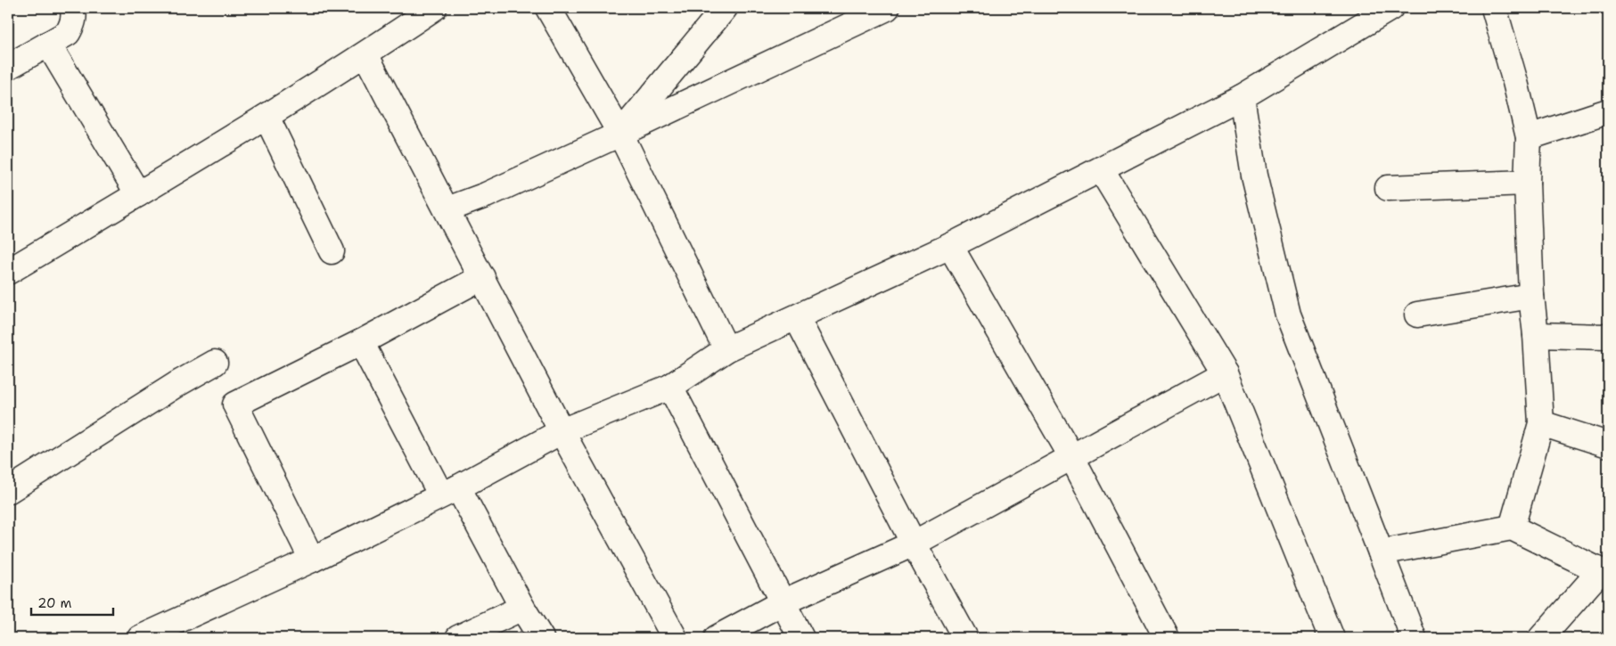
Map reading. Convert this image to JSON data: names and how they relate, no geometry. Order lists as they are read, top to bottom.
{
  "scale_bar": "20 m"
}
